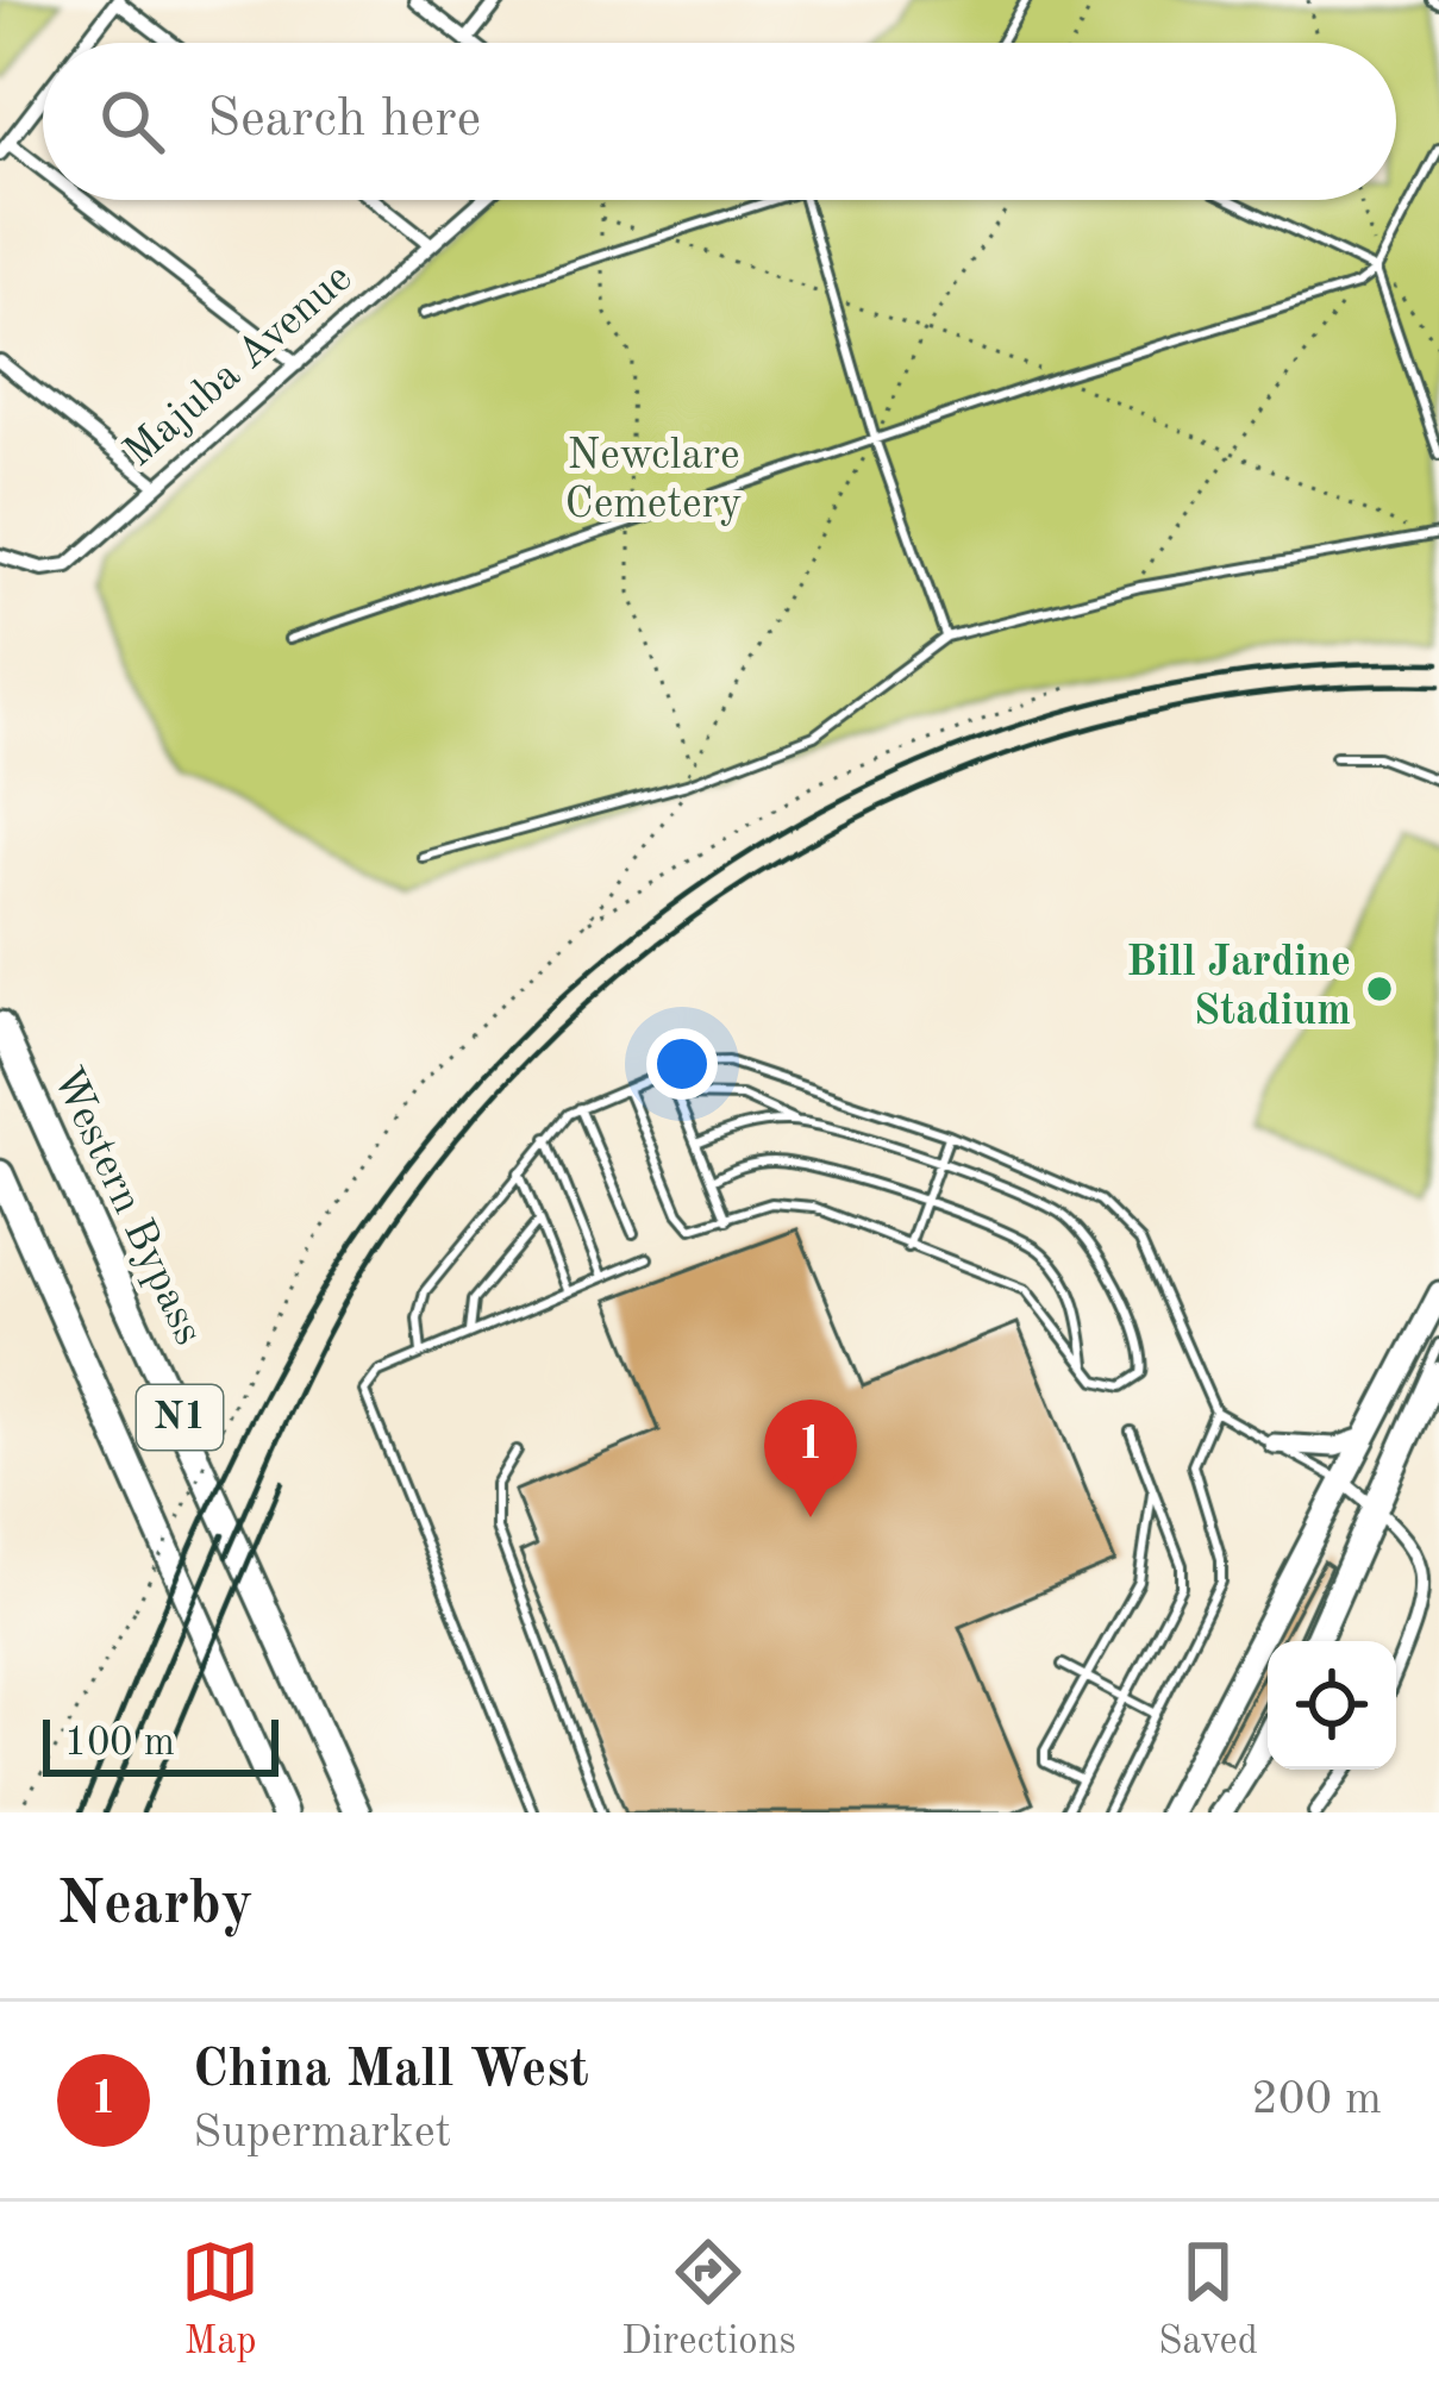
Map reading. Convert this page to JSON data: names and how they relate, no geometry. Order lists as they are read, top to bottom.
{
  "streets": {
    "highway": ["Western Bypass", "N1"],
    "street": ["Majuba Avenue"]
  },
  "parks": ["Newclare Cemetery"],
  "places": ["Bill Jardine Stadium"],
  "scale_bar": "100 m",
  "page": {
    "search": "Search here",
    "pins": "1",
    "scale": "100 m",
    "heading": "Nearby",
    "list": [
      {
        "mark": "1",
        "name": "China Mall West",
        "note": "Supermarket",
        "value": "200 m"
      }
    ],
    "nav": ["Map", "Directions", "Saved"]
  }
}
